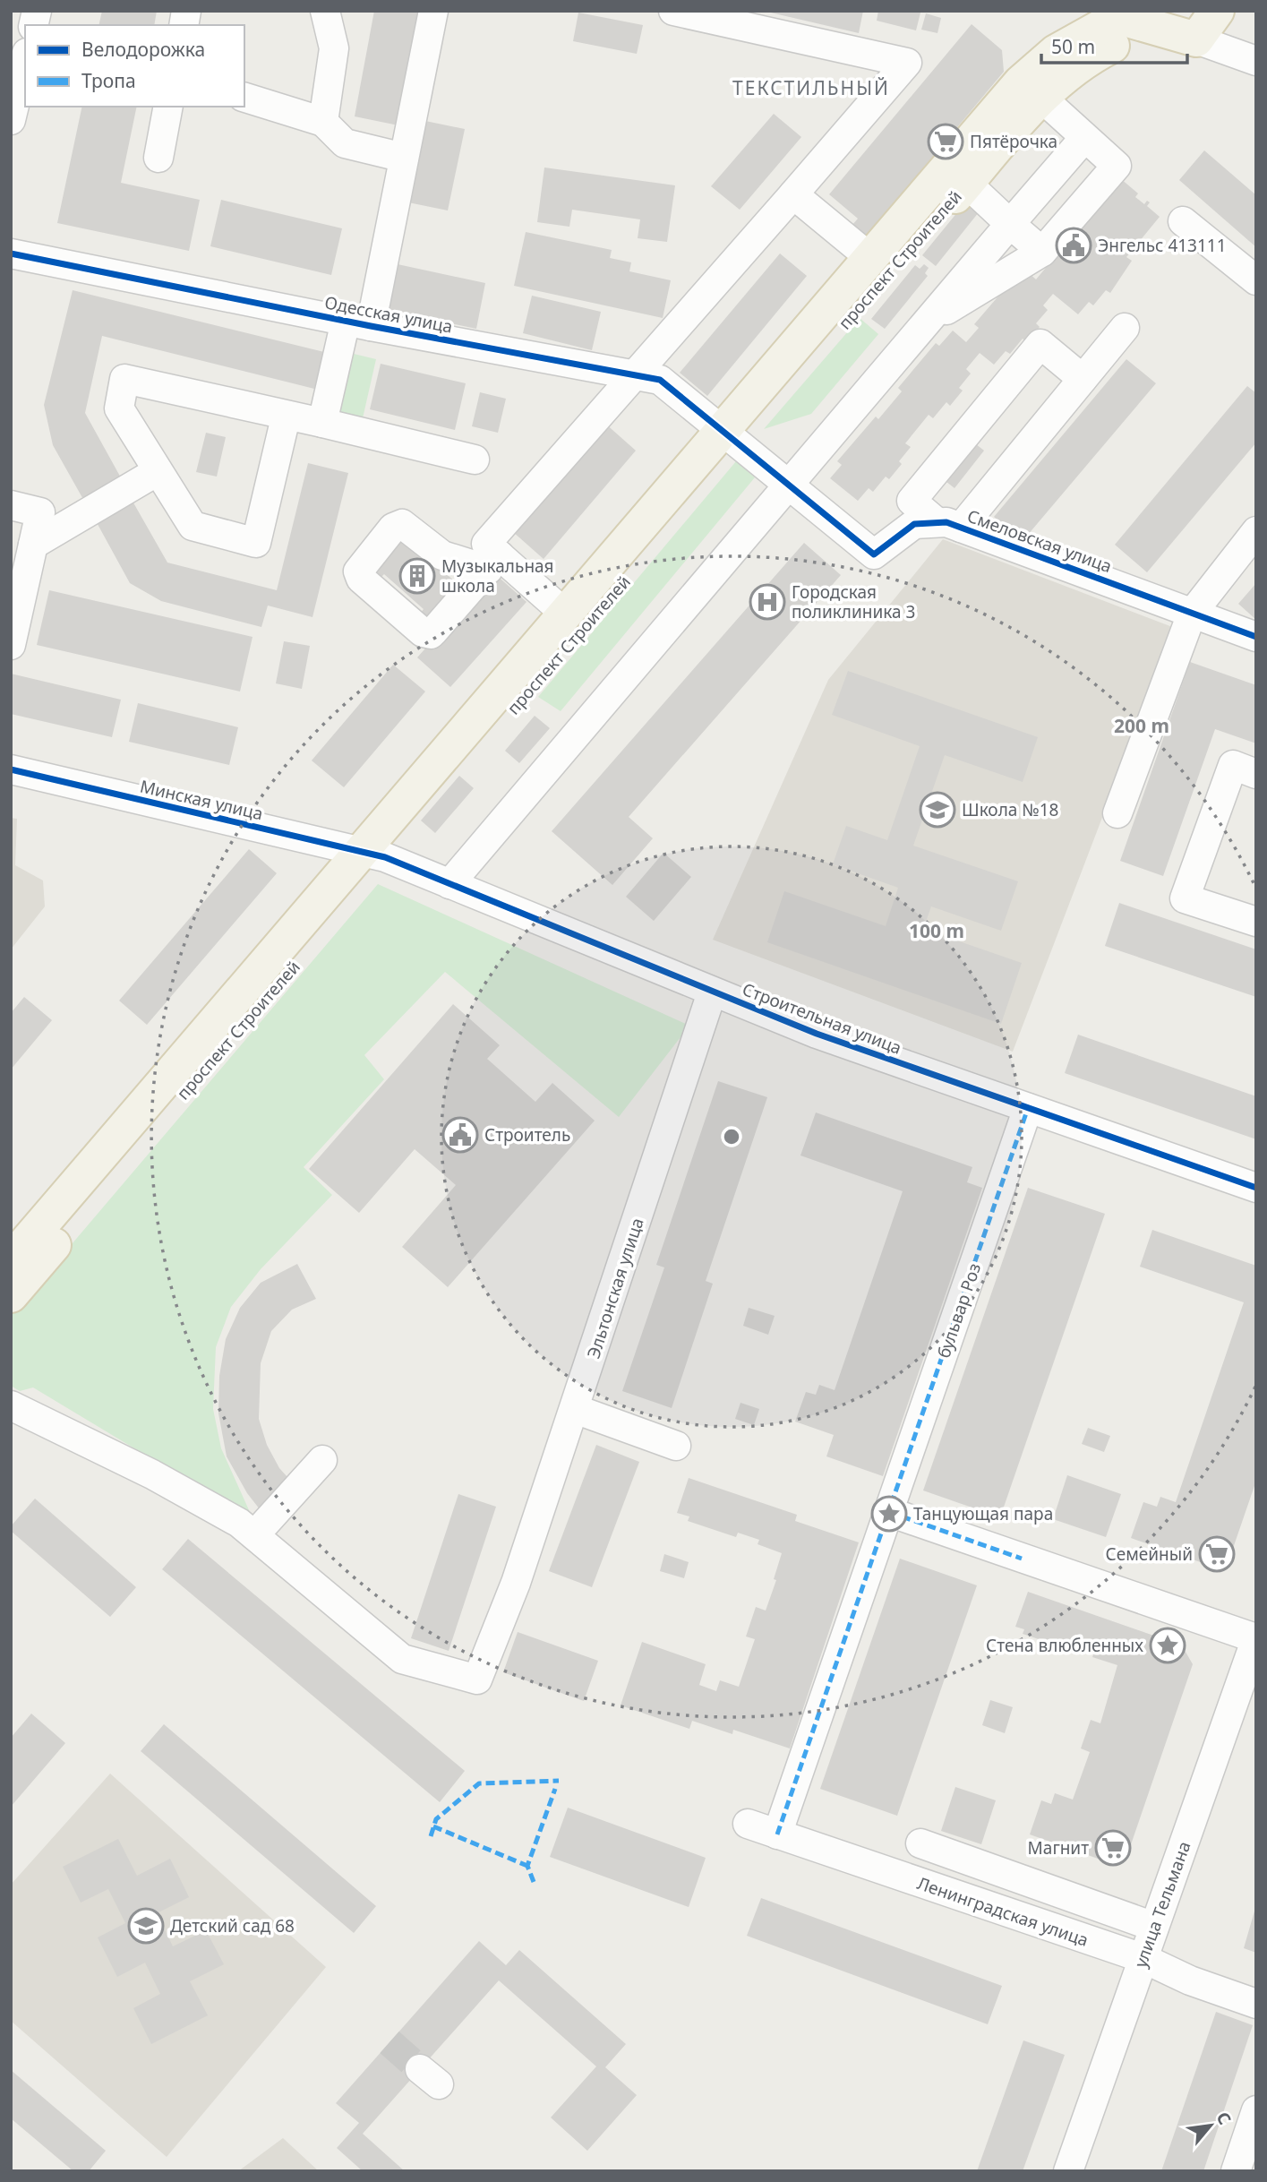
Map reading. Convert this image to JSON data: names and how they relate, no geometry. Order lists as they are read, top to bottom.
{
  "streets": {
    "main road": ["проспект Строителей"],
    "street": [
      "Одесская улица",
      "Смеловская улица",
      "Минская улица",
      "Строительная улица",
      "Эльтонская улица",
      "бульвар Роз",
      "улица Тельмана",
      "Ленинградская улица"
    ]
  },
  "crossings": [
    ["проспект Строителей", "Одесская улица"],
    ["проспект Строителей", "Минская улица"],
    ["проспект Строителей", "Строительная улица"],
    ["Минская улица", "Строительная улица"],
    ["Строительная улица", "Эльтонская улица"],
    ["Строительная улица", "бульвар Роз"],
    ["бульвар Роз", "Ленинградская улица"],
    ["улица Тельмана", "Ленинградская улица"]
  ],
  "districts": ["ТЕКСТИЛЬНЫЙ"],
  "places": {
    "supermarket": ["Пятёрочка", "Семейный", "Магнит"],
    "public building": ["Энгельс 413111", "Строитель"],
    "building": ["Музыкальная школа"],
    "hospital": ["Городская поликлиника 3"],
    "school or university": ["Школа №18", "Детский сад 68"],
    "place": ["Танцующая пара", "Стена влюбленных"]
  },
  "legend": ["Велодорожка", "Тропа"],
  "scale_bar": "50 m",
  "north": "top right",
  "rings": ["200 m", "100 m"]
}
